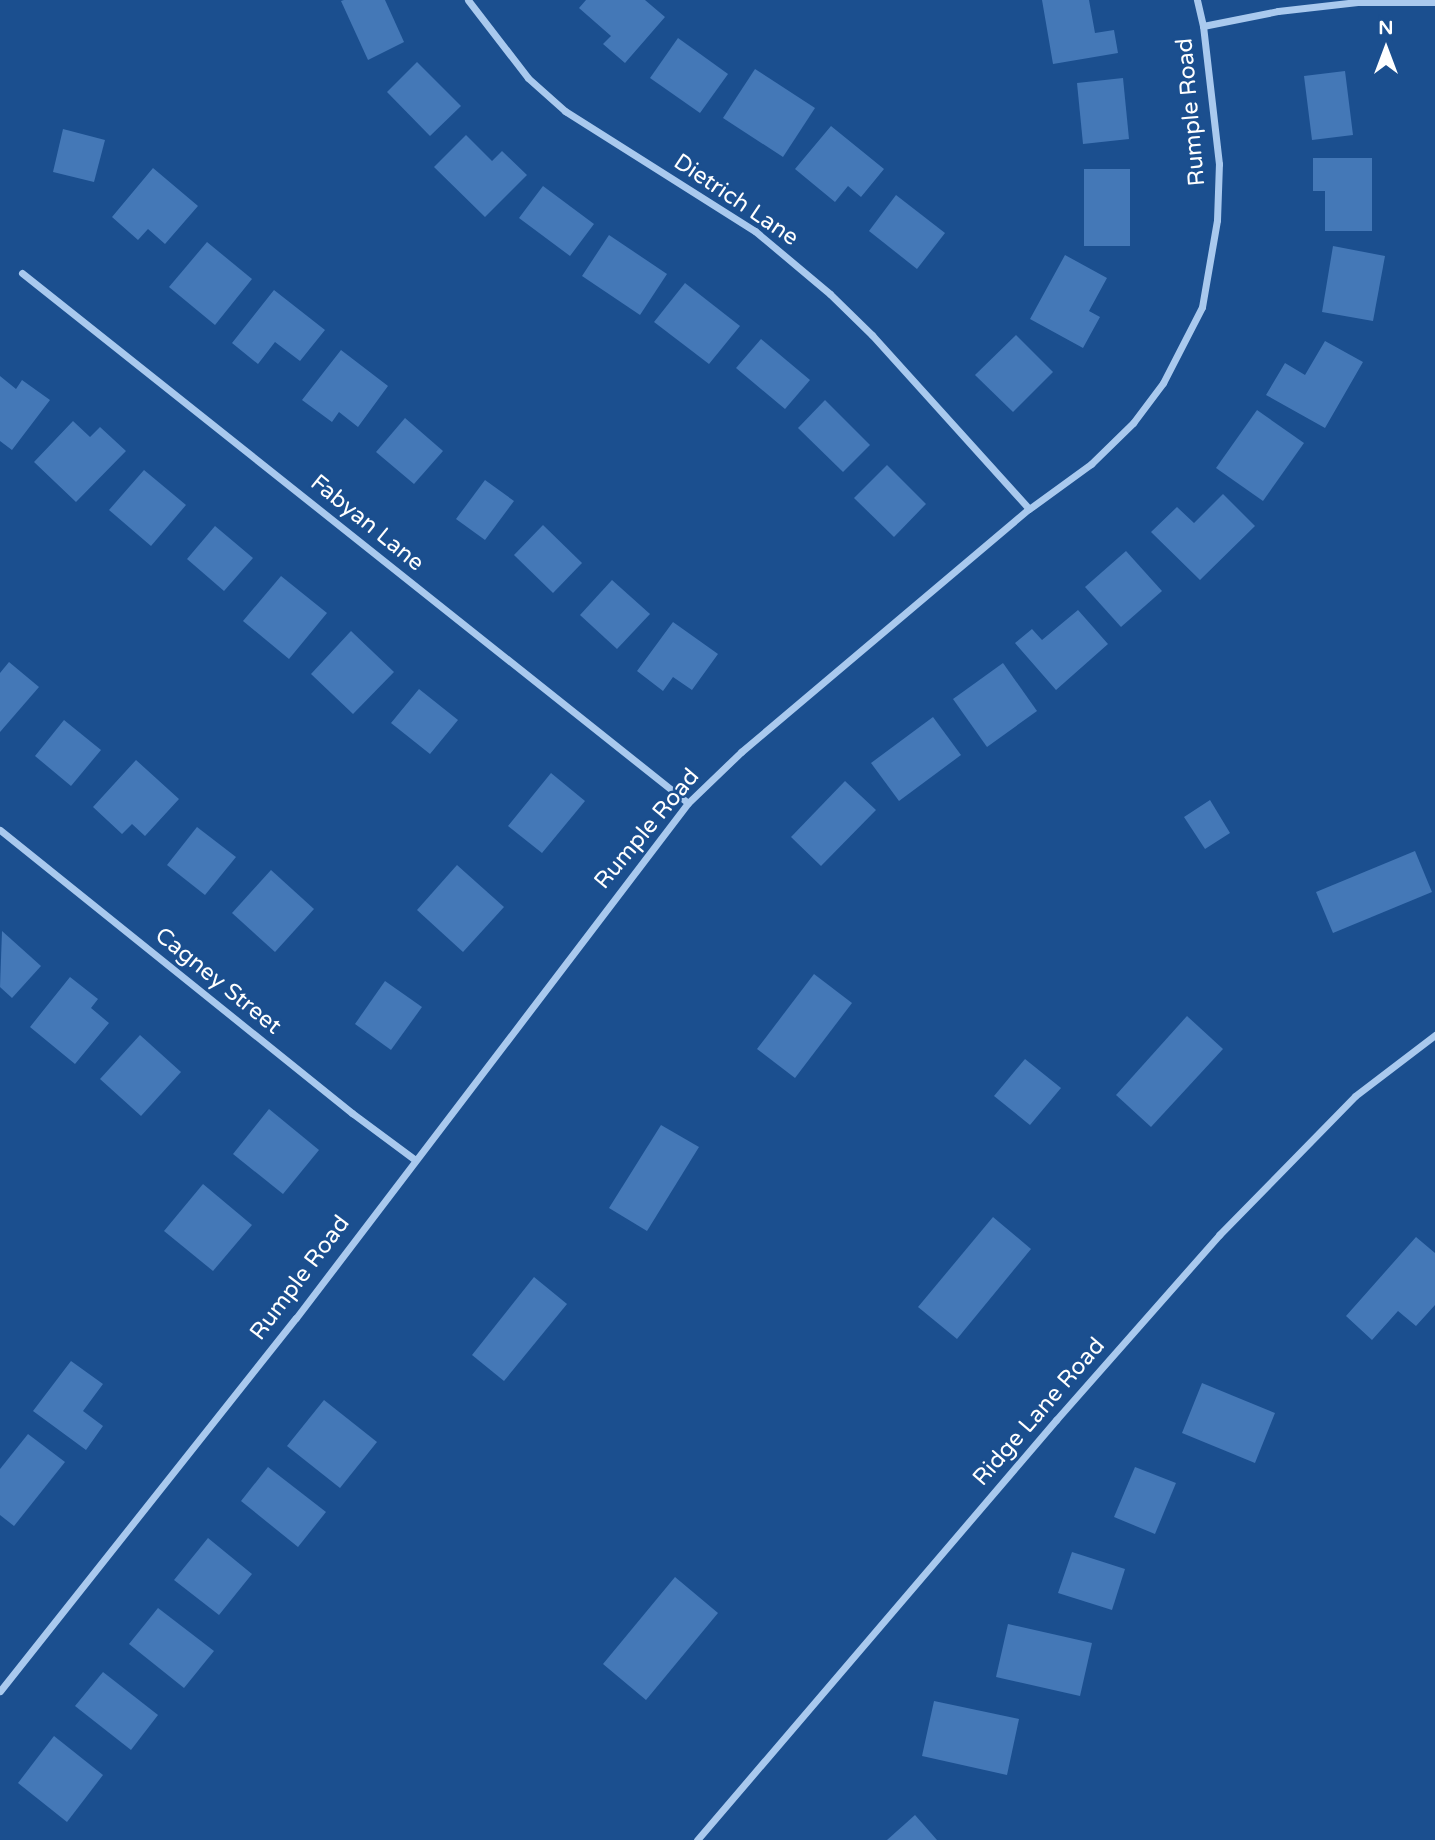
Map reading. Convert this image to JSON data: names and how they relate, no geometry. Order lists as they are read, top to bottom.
{
  "streets": {
    "street": [
      "Rumple Road",
      "Dietrich Lane",
      "Fabyan Lane",
      "Cagney Street",
      "Ridge Lane Road"
    ]
  },
  "crossings": [
    ["Rumple Road", "Dietrich Lane"],
    ["Rumple Road", "Fabyan Lane"],
    ["Rumple Road", "Cagney Street"]
  ],
  "north": "top"
}
